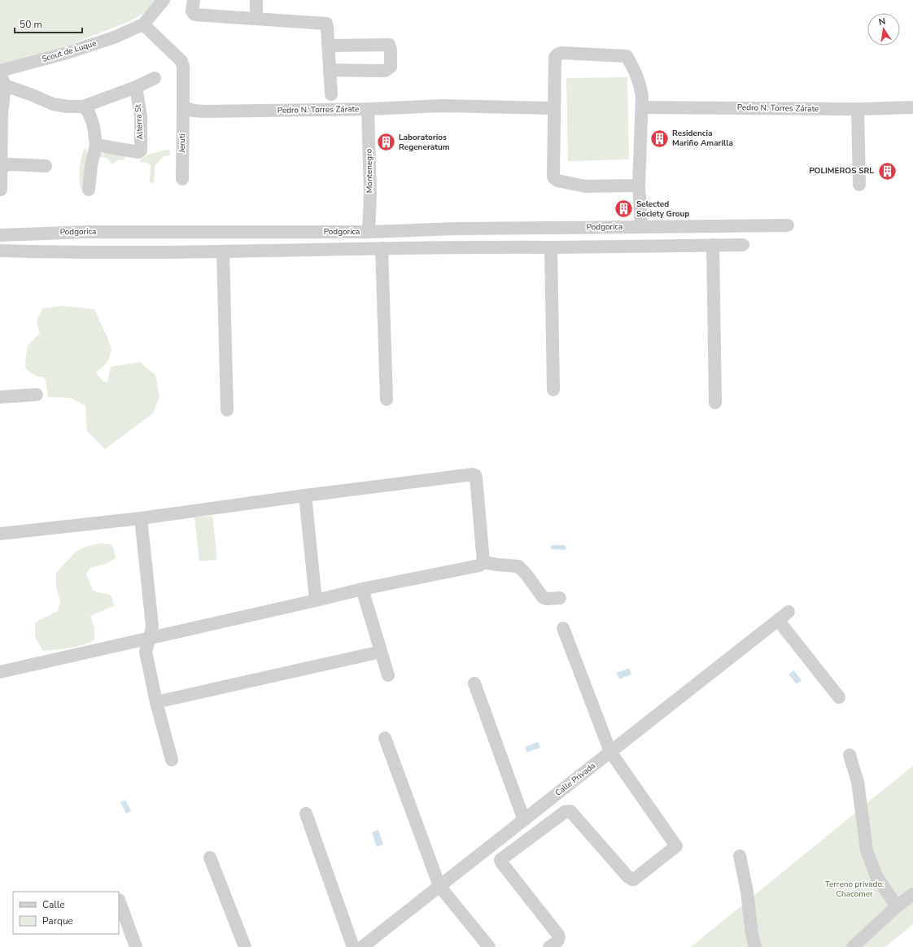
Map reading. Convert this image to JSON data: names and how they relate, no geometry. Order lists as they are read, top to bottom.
{
  "streets": {
    "street": [
      "Scout de Luque",
      "Pedro N. Torres Zárate",
      "Alterra St",
      "Jeruti",
      "Montenegro",
      "Podgorica",
      "Calle Privada"
    ]
  },
  "crossings": [
    ["Pedro N. Torres Zárate", "Jeruti"],
    ["Pedro N. Torres Zárate", "Montenegro"],
    ["Montenegro", "Podgorica"]
  ],
  "parks": ["Terreno privado: Chacomer"],
  "places": {
    "building": [
      "Residencia Mariño Amarilla",
      "Laboratorios Regeneratum",
      "POLIMEROS SRL",
      "Selected Society Group"
    ]
  },
  "legend": ["Calle", "Parque"],
  "scale_bar": "50 m",
  "north": "top"
}
